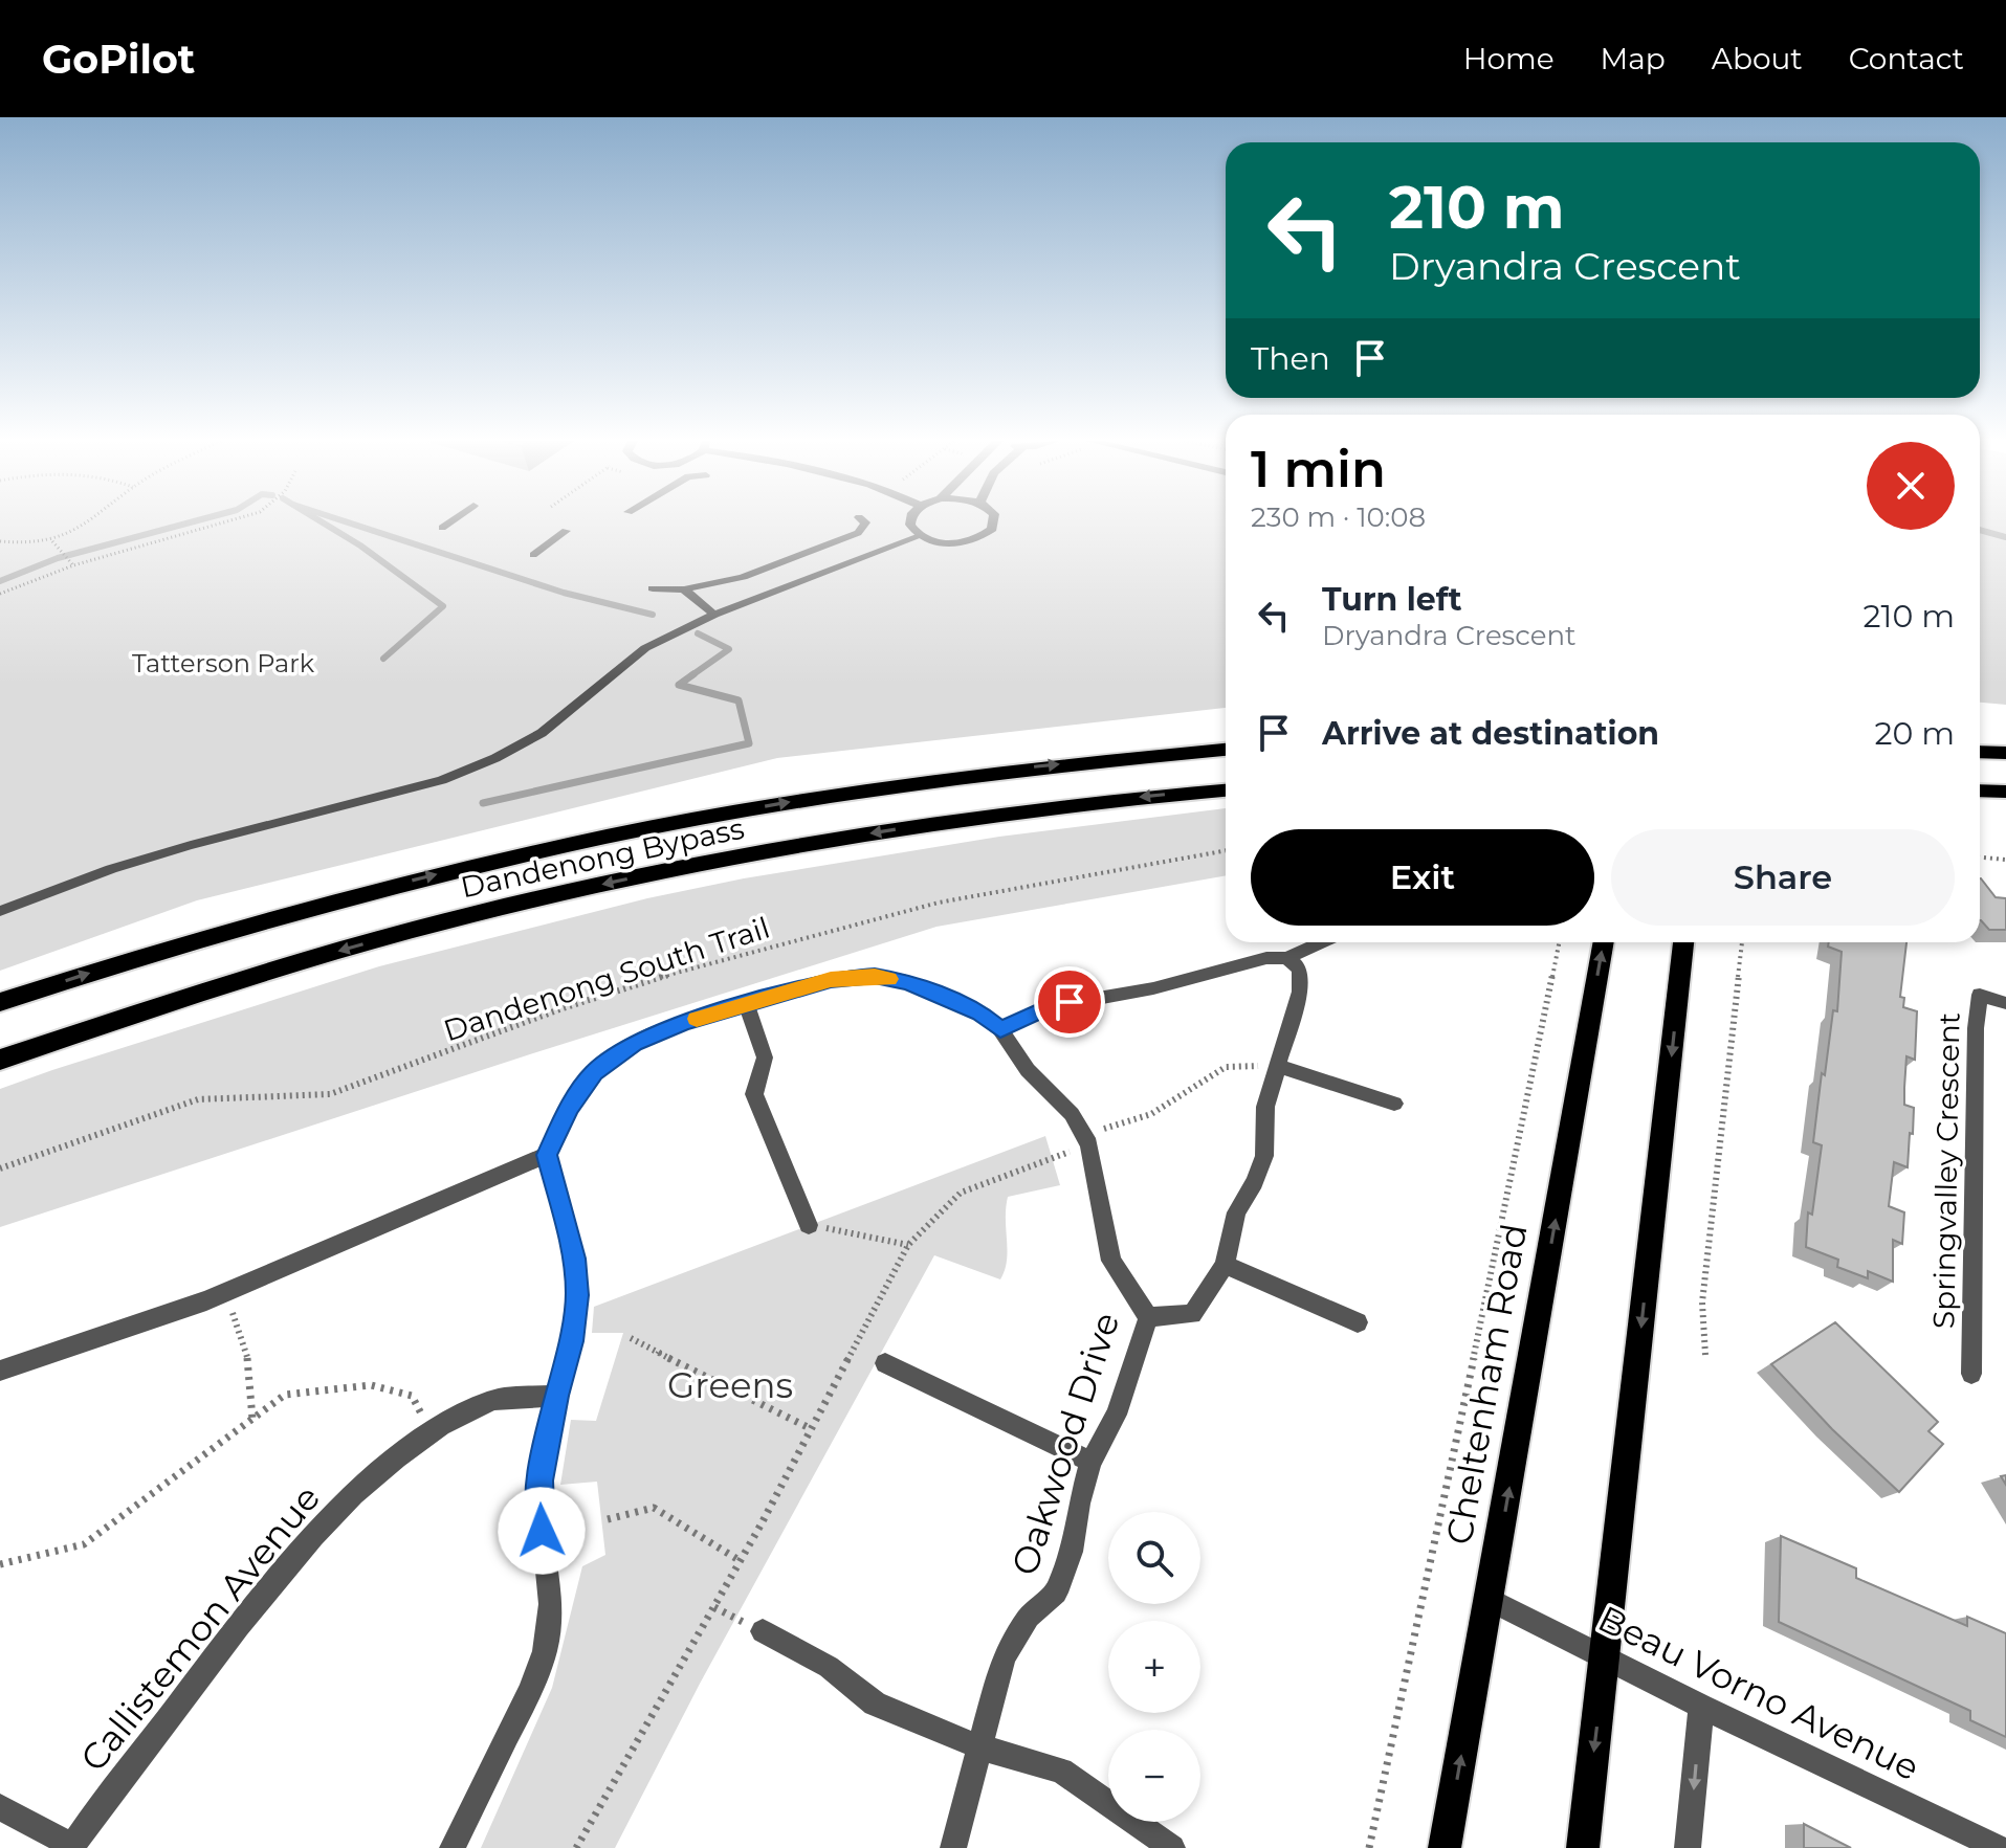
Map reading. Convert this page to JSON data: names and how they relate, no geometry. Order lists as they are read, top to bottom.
{
  "streets": {
    "highway": ["Dandenong Bypass"],
    "main road": ["Cheltenham Road"],
    "street": [
      "Springvalley Crescent",
      "Oakwood Drive",
      "Callistemon Avenue",
      "Beau Vorno Avenue"
    ],
    "path": ["Dandenong South Trail"]
  },
  "crossings": [
    ["Cheltenham Road", "Beau Vorno Avenue"]
  ],
  "parks": ["Tatterson Park", "Greens"],
  "page": {
    "header": "GoPilot",
    "nav": [
      "Home",
      "Map",
      "About",
      "Contact"
    ],
    "turn": ["210 m", "Dryandra Crescent"],
    "then": "Then",
    "heading": ["1 min", "230 m · 10:08"],
    "list": [
      {
        "name": "Turn left",
        "note": "Dryandra Crescent",
        "value": "210 m"
      },
      {
        "name": "Arrive at destination",
        "value": "20 m"
      }
    ],
    "buttons": ["Exit", "Share"],
    "map_buttons": ["+", "−"]
  }
}
